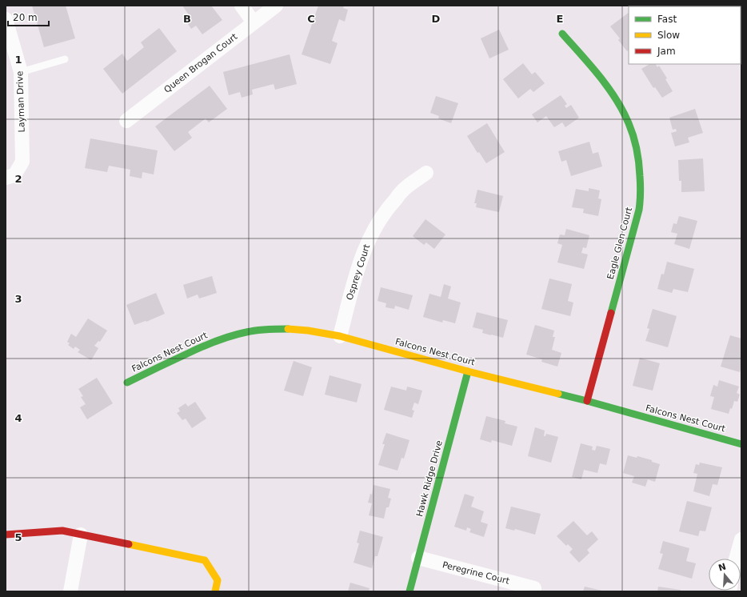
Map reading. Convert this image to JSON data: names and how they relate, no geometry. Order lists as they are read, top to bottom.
{
  "streets": {
    "street": [
      "Queen Brogan Court",
      "Layman Drive",
      "Eagle Glen Court",
      "Osprey Court",
      "Falcons Nest Court",
      "Hawk Ridge Drive",
      "Peregrine Court"
    ]
  },
  "crossings": [
    ["Eagle Glen Court", "Falcons Nest Court"],
    ["Osprey Court", "Falcons Nest Court"],
    ["Falcons Nest Court", "Hawk Ridge Drive"],
    ["Hawk Ridge Drive", "Peregrine Court"]
  ],
  "legend": ["Fast", "Slow", "Jam"],
  "scale_bar": "20 m",
  "north": "top",
  "grid": {
    "columns": [
      "B",
      "C",
      "D",
      "E"
    ],
    "rows": [
      "1",
      "2",
      "3",
      "4",
      "5"
    ]
  }
}
